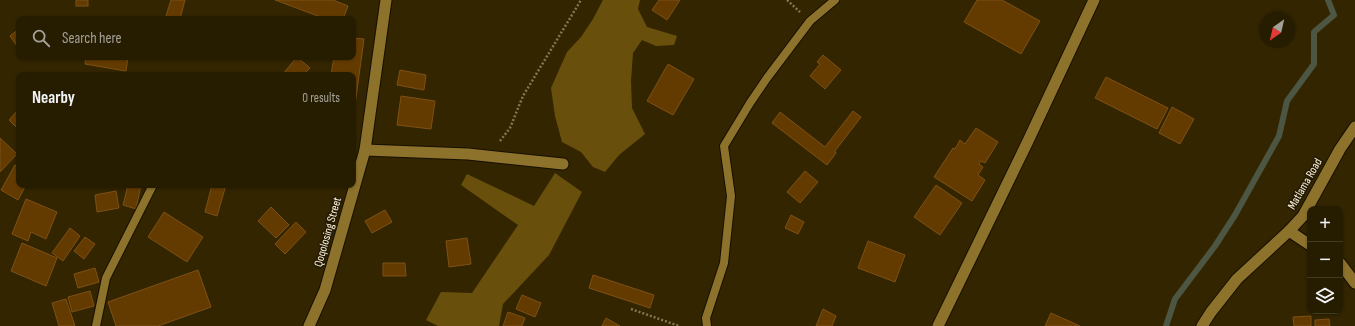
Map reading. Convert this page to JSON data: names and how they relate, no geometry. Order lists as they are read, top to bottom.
{
  "streets": {
    "street": ["Matlama Road", "Qoqolosing Street"]
  },
  "north": "bottom left",
  "page": {
    "search": "Search here",
    "heading": ["Nearby", "0 results"],
    "map_buttons": ["+", "−"]
  }
}
